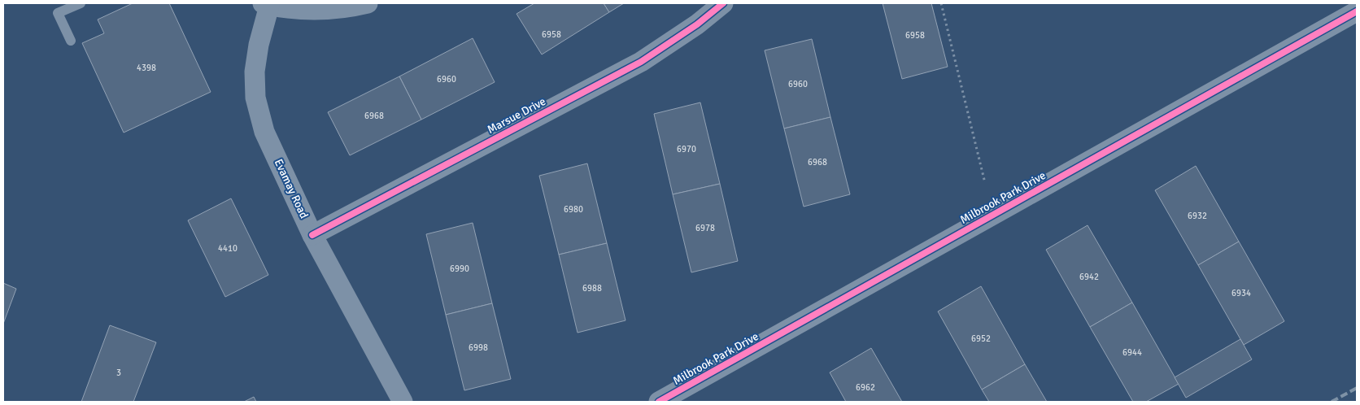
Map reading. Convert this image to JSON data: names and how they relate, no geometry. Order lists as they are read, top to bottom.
{
  "streets": {
    "street": ["Marsue Drive", "Evamay Road", "Milbrook Park Drive"]
  },
  "crossings": [
    ["Marsue Drive", "Evamay Road"]
  ],
  "house_numbers": [
    "6958",
    "6958",
    "4398",
    "6960",
    "6960",
    "6968",
    "6970",
    "6968",
    "6980",
    "6932",
    "6978",
    "4410",
    "6990",
    "6942",
    "6988",
    "6934",
    "6952",
    "6998",
    "6944",
    "3",
    "6962"
  ]
}
